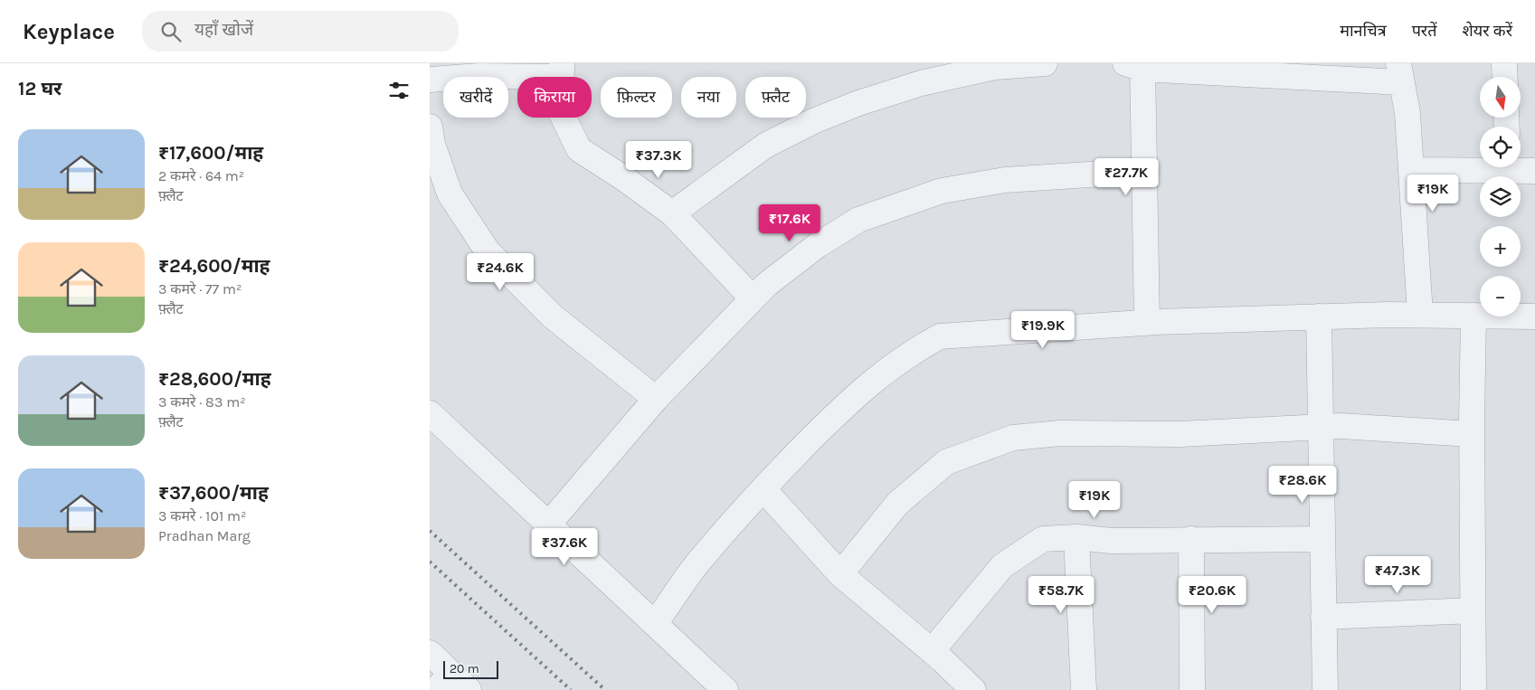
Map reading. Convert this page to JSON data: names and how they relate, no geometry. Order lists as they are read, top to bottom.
{
  "scale_bar": "20 m",
  "north": "bottom",
  "page": {
    "header": "Keyplace",
    "search": "यहाँ खोजें",
    "nav": ["मानचित्र", "परतें", "शेयर करें"],
    "heading": "12 घर",
    "map_buttons": ["+", "−"],
    "chip": [
      "खरीदें",
      "किराया",
      "फ़िल्टर",
      "नया",
      "फ़्लैट"
    ],
    "list": [
      {
        "name": "₹17,600/माह",
        "note": "2 कमरे · 64 m² · फ़्लैट"
      },
      {
        "name": "₹24,600/माह",
        "note": "3 कमरे · 77 m² · फ़्लैट"
      },
      {
        "name": "₹28,600/माह",
        "note": "3 कमरे · 83 m² · फ़्लैट"
      },
      {
        "name": "₹37,600/माह",
        "note": "3 कमरे · 101 m² · Pradhan Marg"
      }
    ],
    "price": [
      "₹37.3K",
      "₹27.7K",
      "₹19K",
      "₹17.6K",
      "₹24.6K",
      "₹19.9K",
      "₹28.6K",
      "₹19K",
      "₹37.6K",
      "₹47.3K",
      "₹58.7K",
      "₹20.6K"
    ],
    "scale": "20 m"
  }
}
